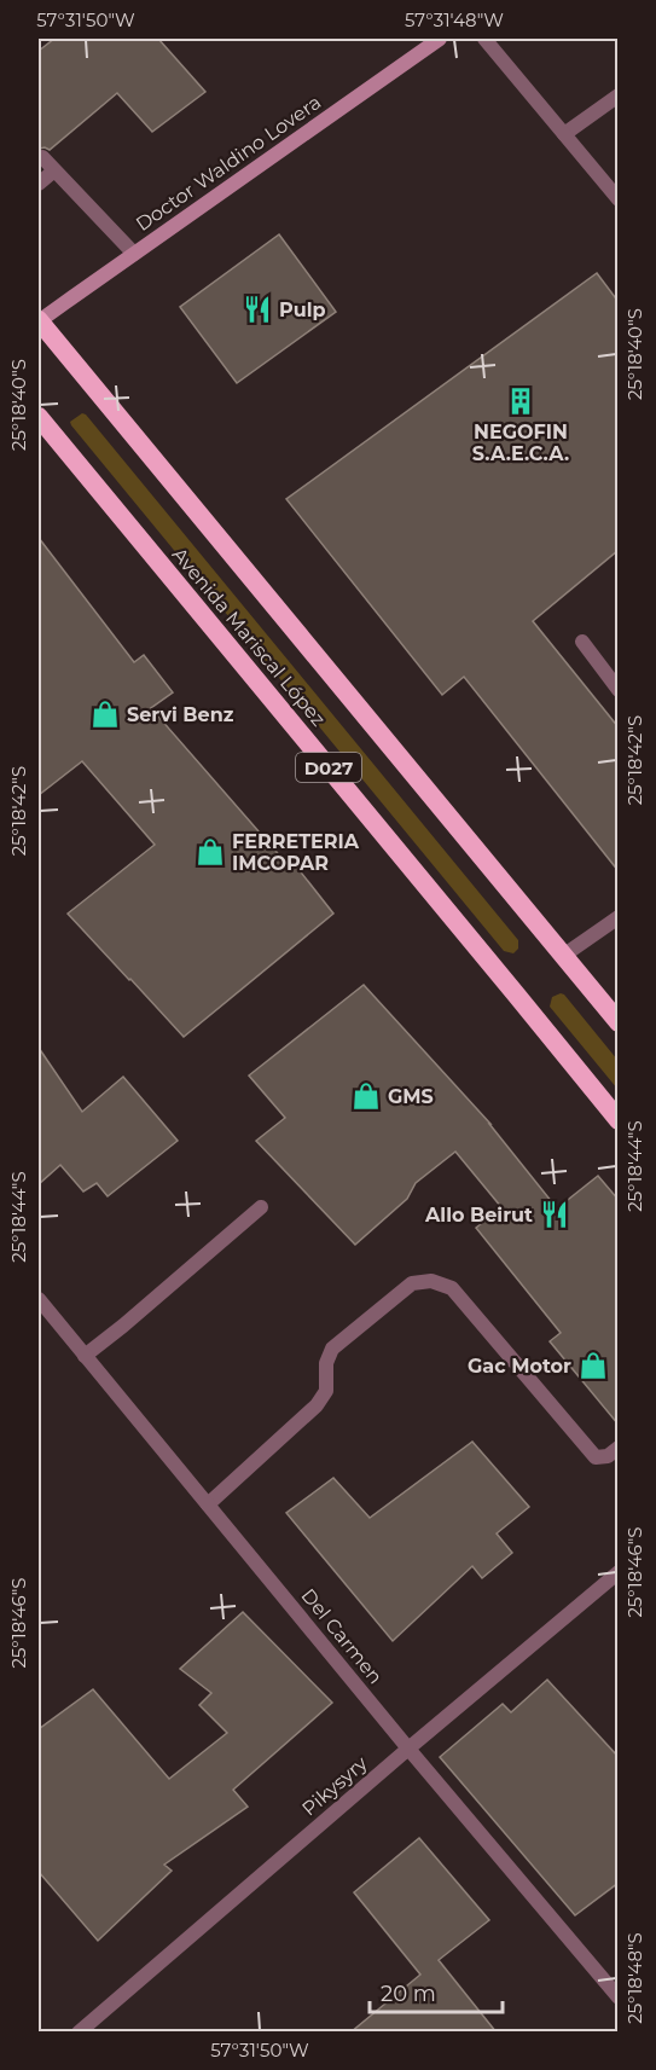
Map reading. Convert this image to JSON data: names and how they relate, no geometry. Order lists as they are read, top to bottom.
{
  "streets": {
    "highway": ["Avenida Mariscal López", "D027"],
    "main road": ["Doctor Waldino Lovera"],
    "street": ["Del Carmen", "Pikysyry"]
  },
  "crossings": [
    ["Doctor Waldino Lovera", "Avenida Mariscal López"],
    ["Del Carmen", "Pikysyry"]
  ],
  "places": {
    "restaurant": ["Pulp", "Allo Beirut"],
    "building": ["NEGOFIN S.A.E.C.A."],
    "shop": [
      "Servi Benz",
      "FERRETERIA IMCOPAR",
      "GMS",
      "Gac Motor"
    ]
  },
  "scale_bar": "20 m",
  "coordinates": [
    "57°31'50\"W",
    "57°31'48\"W",
    "25°18'40\"S",
    "25°18'42\"S",
    "25°18'44\"S",
    "25°18'46\"S",
    "25°18'48\"S"
  ]
}
